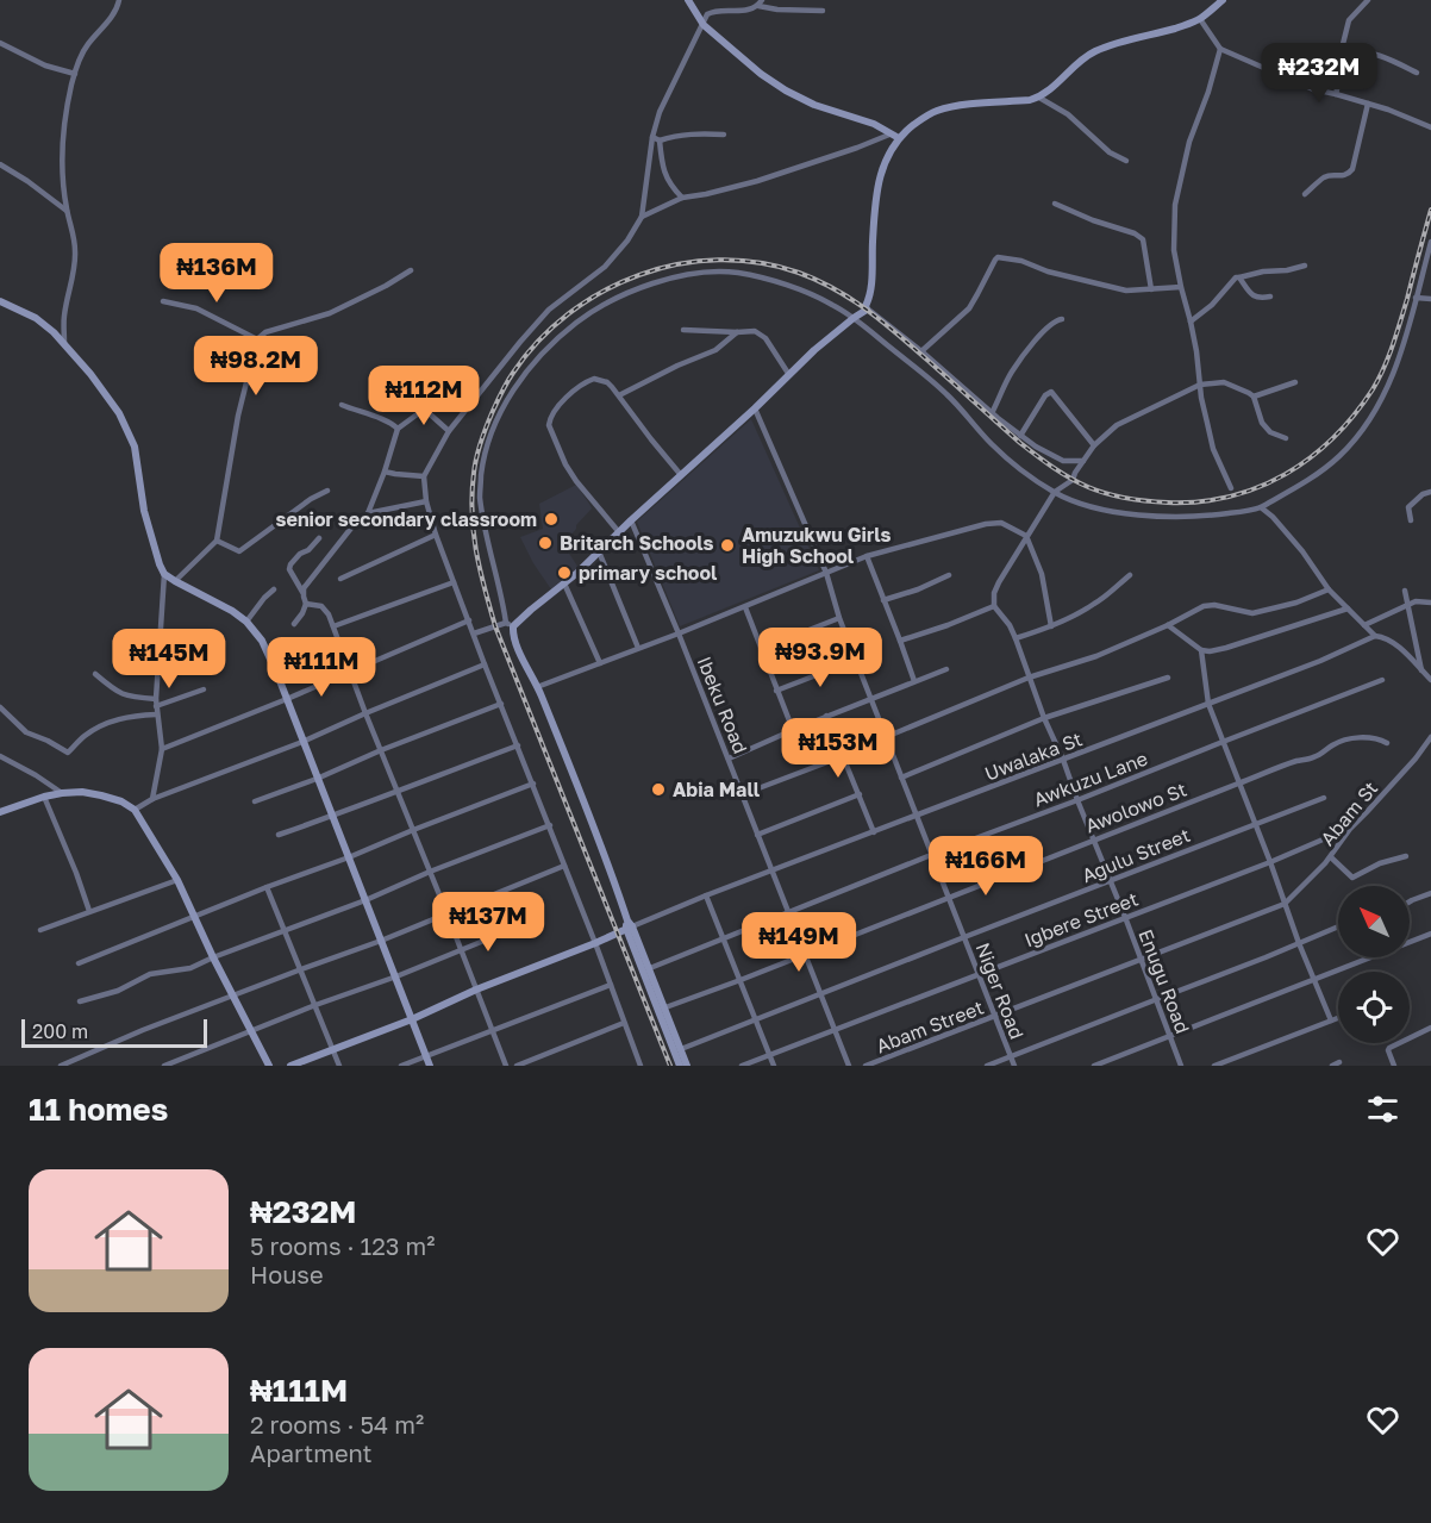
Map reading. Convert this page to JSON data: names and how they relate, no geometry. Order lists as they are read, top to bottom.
{
  "streets": {
    "street": [
      "Ibeku Road",
      "Uwalaka St",
      "Awkuzu Lane",
      "Awolowo St",
      "Abam St",
      "Agulu Street",
      "Igbere Street",
      "Enugu Road",
      "Niger Road",
      "Abam Street"
    ]
  },
  "crossings": [
    ["Ibeku Road", "Uwalaka St"],
    ["Ibeku Road", "Awkuzu Lane"],
    ["Ibeku Road", "Awolowo St"],
    ["Ibeku Road", "Agulu Street"],
    ["Ibeku Road", "Igbere Street"],
    ["Uwalaka St", "Enugu Road"],
    ["Uwalaka St", "Niger Road"],
    ["Awkuzu Lane", "Enugu Road"],
    ["Awkuzu Lane", "Niger Road"],
    ["Awolowo St", "Enugu Road"],
    ["Awolowo St", "Niger Road"],
    ["Abam St", "Igbere Street"],
    ["Abam St", "Abam Street"],
    ["Agulu Street", "Enugu Road"],
    ["Agulu Street", "Niger Road"],
    ["Igbere Street", "Enugu Road"],
    ["Igbere Street", "Niger Road"],
    ["Enugu Road", "Abam Street"],
    ["Niger Road", "Abam Street"]
  ],
  "places": [
    "senior secondary classroom",
    "Britarch Schools",
    "Amuzukwu Girls High School",
    "primary school",
    "Abia Mall"
  ],
  "scale_bar": "200 m",
  "north": "top left",
  "page": {
    "price": [
      "₦232M",
      "₦136M",
      "₦98.2M",
      "₦112M",
      "₦93.9M",
      "₦145M",
      "₦111M",
      "₦153M",
      "₦166M",
      "₦137M",
      "₦149M"
    ],
    "scale": "200 m",
    "heading": "11 homes",
    "list": [
      {
        "name": "₦232M",
        "note": "5 rooms · 123 m² · House"
      },
      {
        "name": "₦111M",
        "note": "2 rooms · 54 m² · Apartment"
      }
    ]
  }
}
